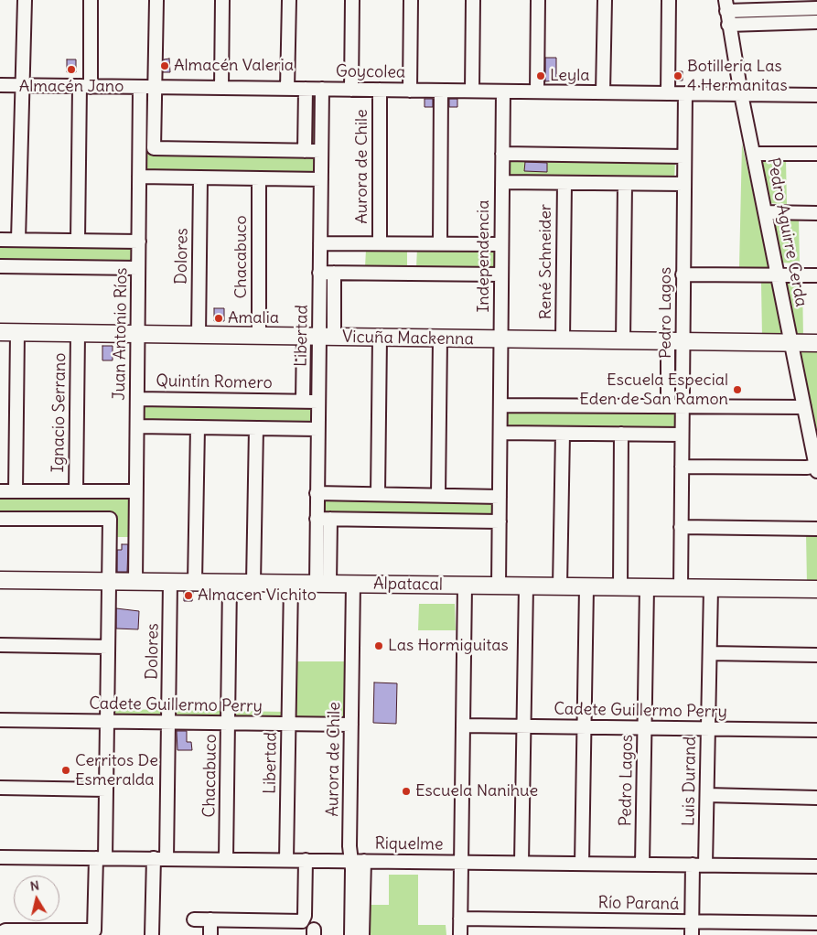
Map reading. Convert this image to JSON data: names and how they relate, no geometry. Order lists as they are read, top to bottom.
{
  "streets": {
    "main road": ["Vicuña Mackenna", "Alpatacal"],
    "street": [
      "Goycolea",
      "Aurora de Chile",
      "Pedro Aguirre Cerda",
      "Dolores",
      "Independencia",
      "Chacabuco",
      "René Schneider",
      "Pedro Lagos",
      "Juan Antonio Ríos",
      "Libertad",
      "Quintín Romero",
      "Ignacio Serrano",
      "Cadete Guillermo Perry",
      "Luis Durand",
      "Riquelme",
      "Río Paraná"
    ]
  },
  "crossings": [
    ["Goycolea", "Aurora de Chile"],
    ["Goycolea", "Pedro Aguirre Cerda"],
    ["Goycolea", "Independencia"],
    ["Goycolea", "Pedro Lagos"],
    ["Goycolea", "Juan Antonio Ríos"],
    ["Goycolea", "Libertad"],
    ["Aurora de Chile", "Alpatacal"],
    ["Aurora de Chile", "Cadete Guillermo Perry"],
    ["Aurora de Chile", "Riquelme"],
    ["Pedro Aguirre Cerda", "Vicuña Mackenna"],
    ["Dolores", "Vicuña Mackenna"],
    ["Dolores", "Alpatacal"],
    ["Dolores", "Cadete Guillermo Perry"],
    ["Dolores", "Riquelme"],
    ["Independencia", "Vicuña Mackenna"],
    ["Independencia", "Alpatacal"],
    ["Chacabuco", "Vicuña Mackenna"],
    ["Chacabuco", "Alpatacal"],
    ["Chacabuco", "Cadete Guillermo Perry"],
    ["Chacabuco", "Riquelme"],
    ["René Schneider", "Vicuña Mackenna"],
    ["Pedro Lagos", "Vicuña Mackenna"],
    ["Pedro Lagos", "Alpatacal"],
    ["Pedro Lagos", "Cadete Guillermo Perry"],
    ["Pedro Lagos", "Riquelme"],
    ["Juan Antonio Ríos", "Vicuña Mackenna"],
    ["Juan Antonio Ríos", "Quintín Romero"],
    ["Juan Antonio Ríos", "Alpatacal"],
    ["Libertad", "Vicuña Mackenna"],
    ["Libertad", "Quintín Romero"],
    ["Libertad", "Alpatacal"],
    ["Libertad", "Cadete Guillermo Perry"],
    ["Libertad", "Riquelme"],
    ["Vicuña Mackenna", "Ignacio Serrano"],
    ["Alpatacal", "Luis Durand"],
    ["Cadete Guillermo Perry", "Luis Durand"],
    ["Luis Durand", "Riquelme"],
    ["Luis Durand", "Río Paraná"]
  ],
  "places": [
    "Almacén Valeria",
    "Almacén Jano",
    "Leyla",
    "Botilleria Las 4 Hermanitas",
    "Amalia",
    "Escuela Especial Eden de San Ramon",
    "Almacen Vichito",
    "Las Hormiguitas",
    "Cerritos De Esmeralda",
    "Escuela Nanihue"
  ],
  "north": "top"
}
